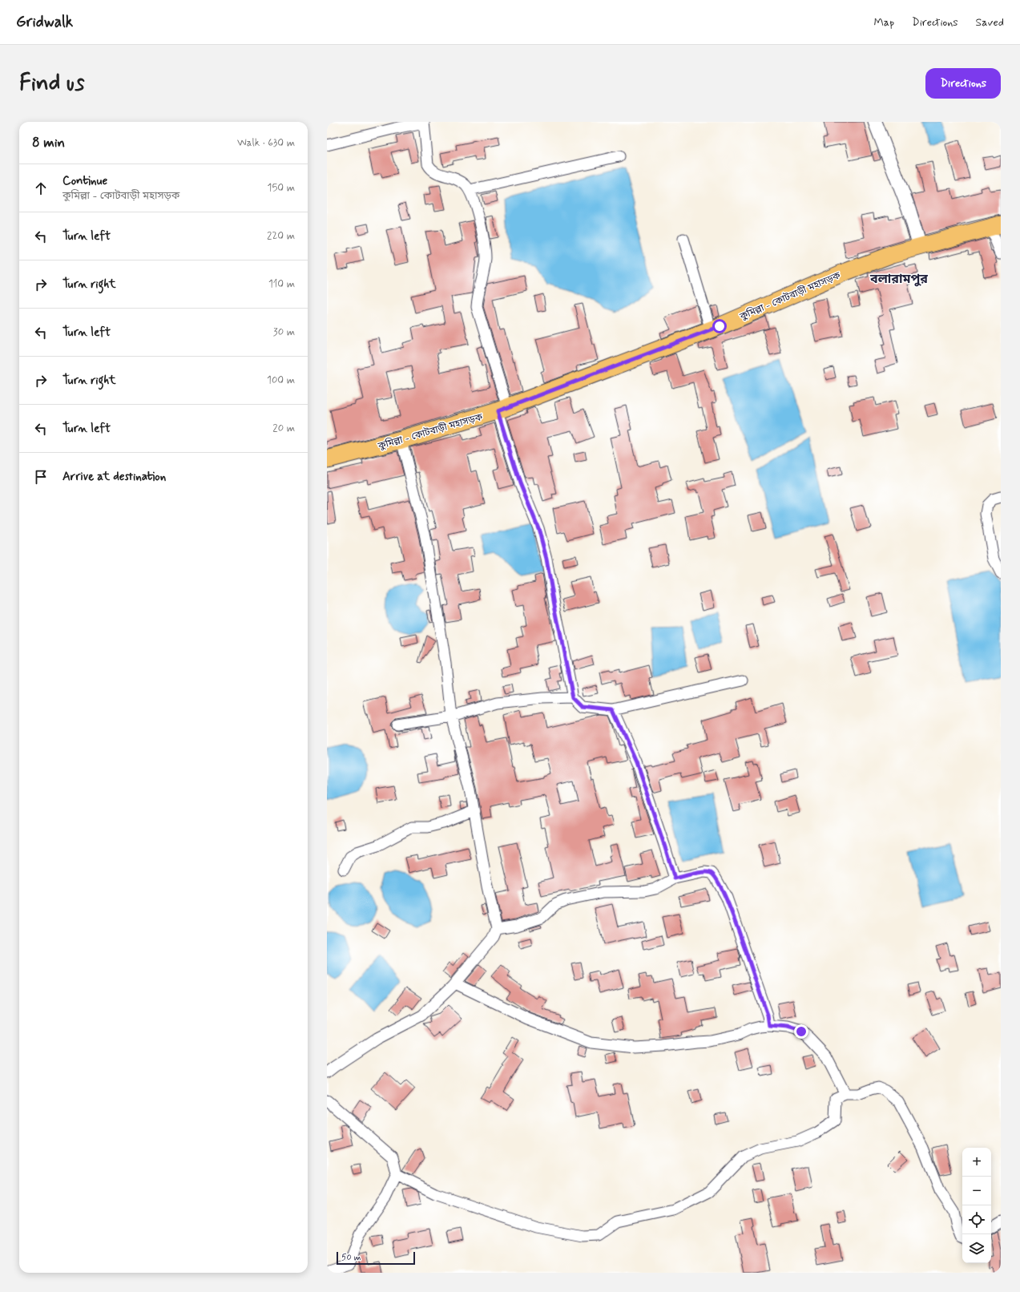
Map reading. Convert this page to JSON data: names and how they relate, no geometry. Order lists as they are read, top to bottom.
{
  "streets": {
    "main road": ["কুমিল্লা - কোটবাড়ী মহাসড়ক"]
  },
  "districts": ["বলারামপুর"],
  "scale_bar": "50 m",
  "page": {
    "header": "Gridwalk",
    "nav": ["Map", "Directions", "Saved"],
    "buttons": "Directions",
    "title": "Find us",
    "heading": ["8 min", "Walk · 630 m"],
    "list": [
      ["Continue", "কুমিল্লা - কোটবাড়ী মহাসড়ক", "150 m"],
      ["Turn left", "220 m"],
      ["Turn right", "110 m"],
      ["Turn left", "30 m"],
      ["Turn right", "100 m"],
      ["Turn left", "20 m"],
      "Arrive at destination"
    ],
    "map_buttons": ["+", "−"],
    "scale": "50 m"
  }
}
